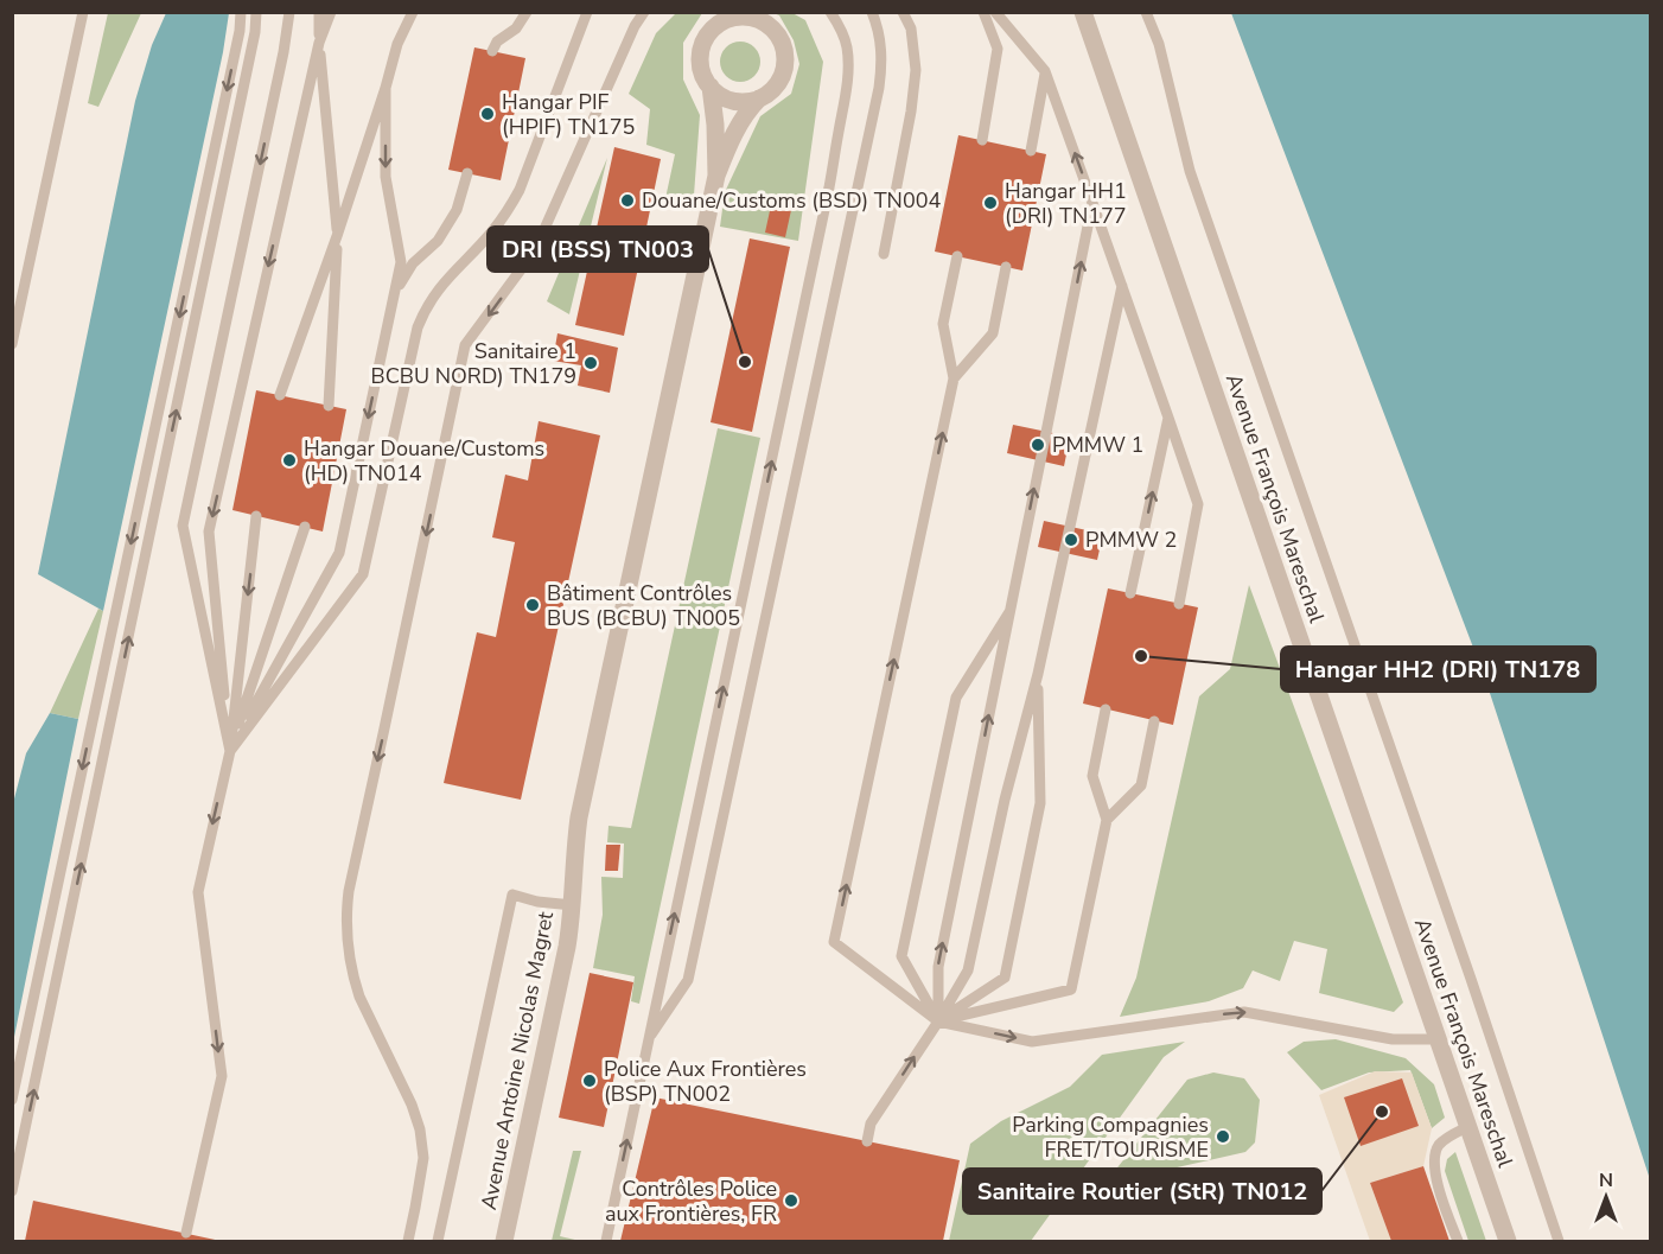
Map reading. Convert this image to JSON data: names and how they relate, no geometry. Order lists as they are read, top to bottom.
{
  "streets": {
    "street": ["Avenue François Mareschal", "Avenue Antoine Nicolas Magret"]
  },
  "places": [
    "Hangar PIF (HPIF) TN175",
    "Douane/Customs (BSD) TN004",
    "Hangar HH1 (DRI) TN177",
    "DRI (BSS) TN003",
    "Sanitaire 1 BCBU NORD) TN179",
    "PMMW 1",
    "Hangar Douane/Customs (HD) TN014",
    "PMMW 2",
    "Bâtiment Contrôles BUS (BCBU) TN005",
    "Hangar HH2 (DRI) TN178",
    "Police Aux Frontières (BSP) TN002",
    "Sanitaire Routier (StR) TN012",
    "Parking Compagnies FRET/TOURISME",
    "Contrôles Police aux Frontières, FR"
  ],
  "north": "top"
}
